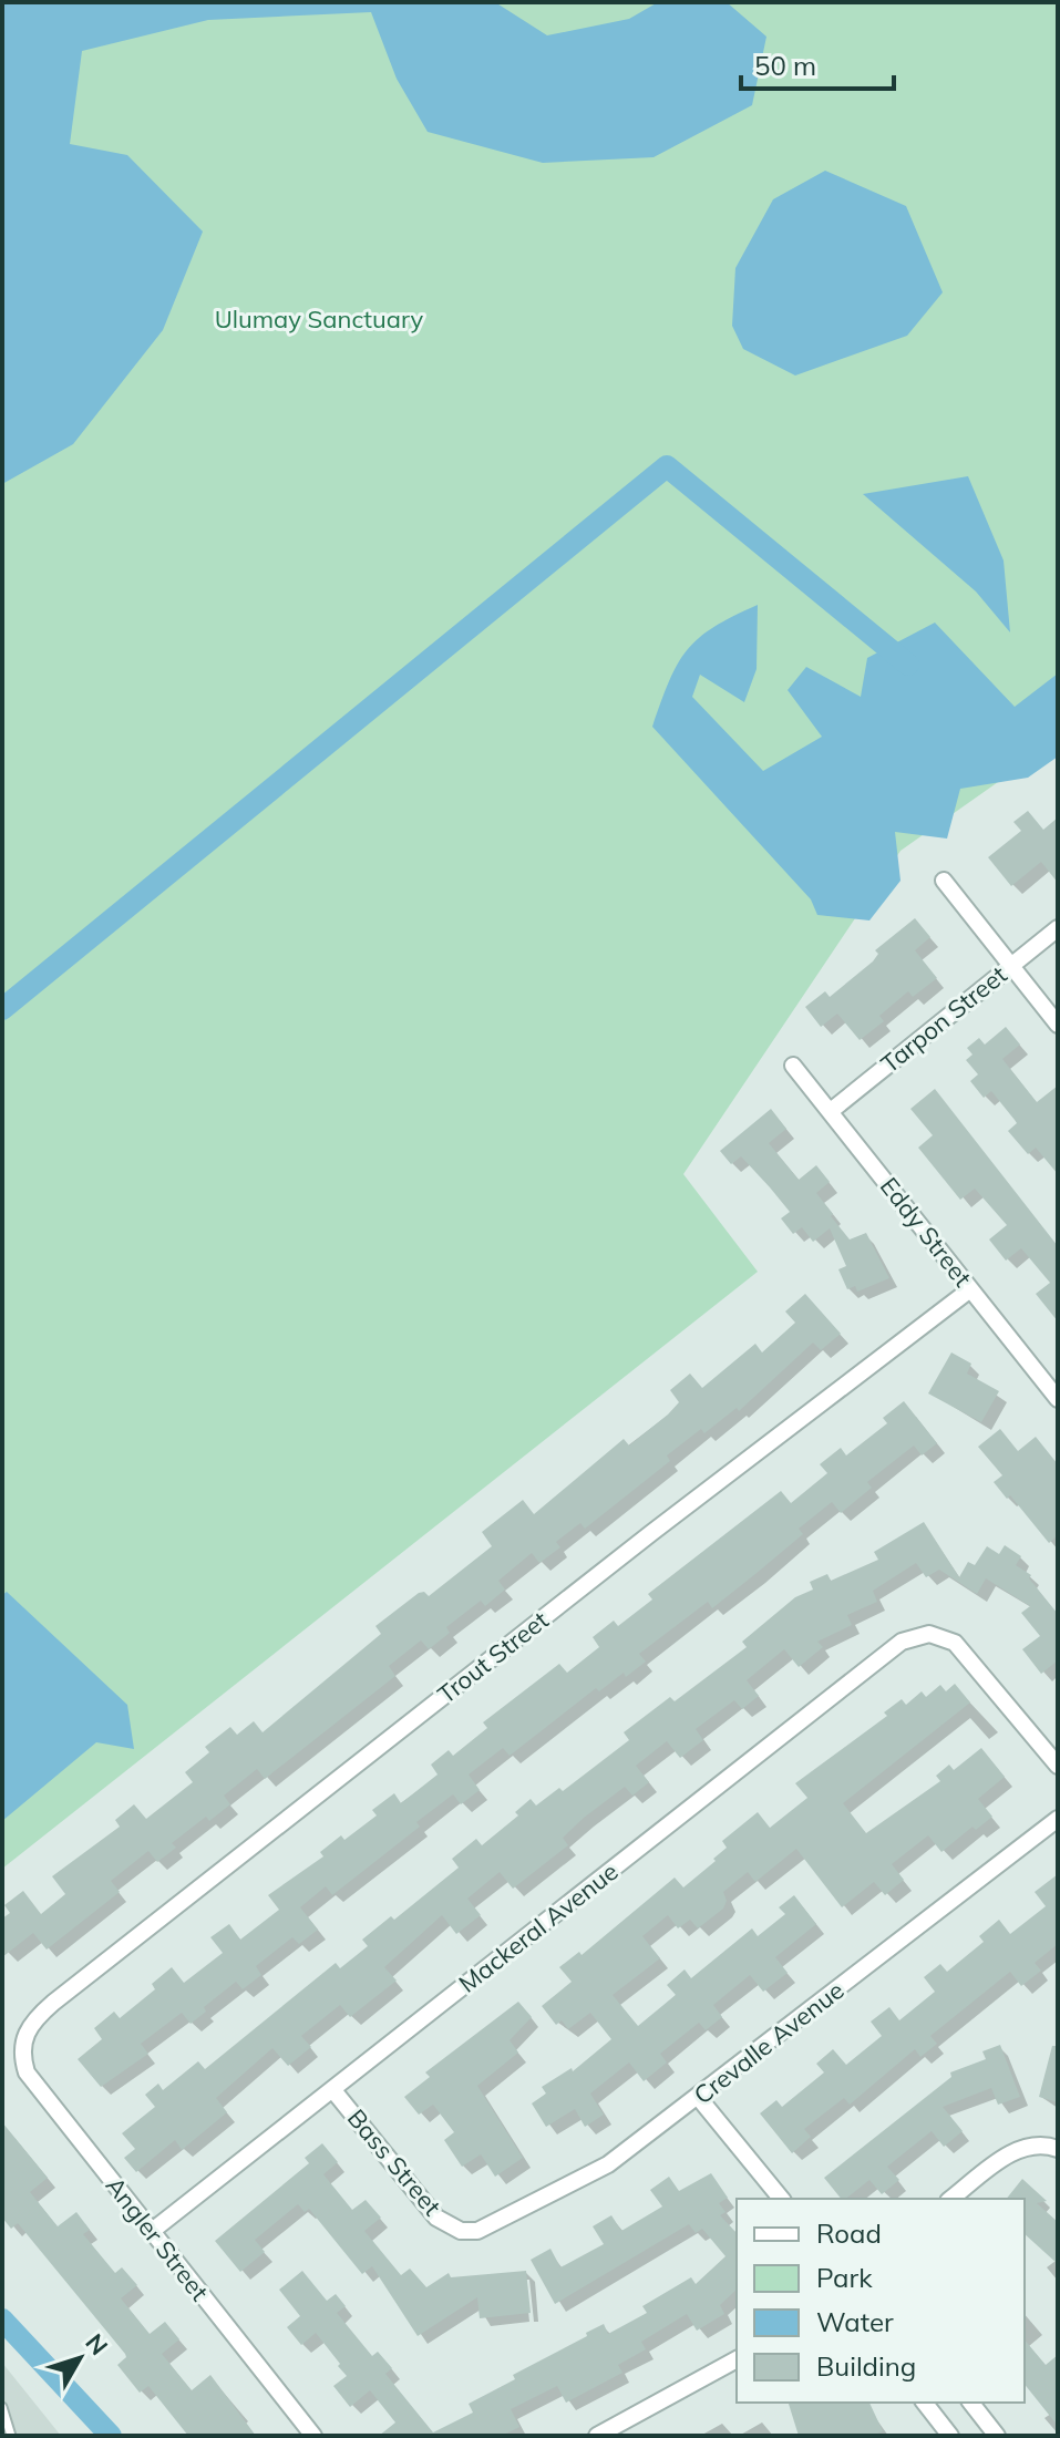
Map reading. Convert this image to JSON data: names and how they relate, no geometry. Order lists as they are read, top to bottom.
{
  "streets": {
    "street": [
      "Tarpon Street",
      "Eddy Street",
      "Trout Street",
      "Mackeral Avenue",
      "Crevalle Avenue",
      "Bass Street",
      "Angler Street"
    ]
  },
  "crossings": [
    ["Tarpon Street", "Eddy Street"],
    ["Eddy Street", "Trout Street"],
    ["Trout Street", "Angler Street"],
    ["Mackeral Avenue", "Bass Street"],
    ["Mackeral Avenue", "Angler Street"],
    ["Crevalle Avenue", "Bass Street"]
  ],
  "parks": ["Ulumay Sanctuary"],
  "legend": [
    "Road",
    "Park",
    "Water",
    "Building"
  ],
  "scale_bar": "50 m",
  "north": "top right"
}
